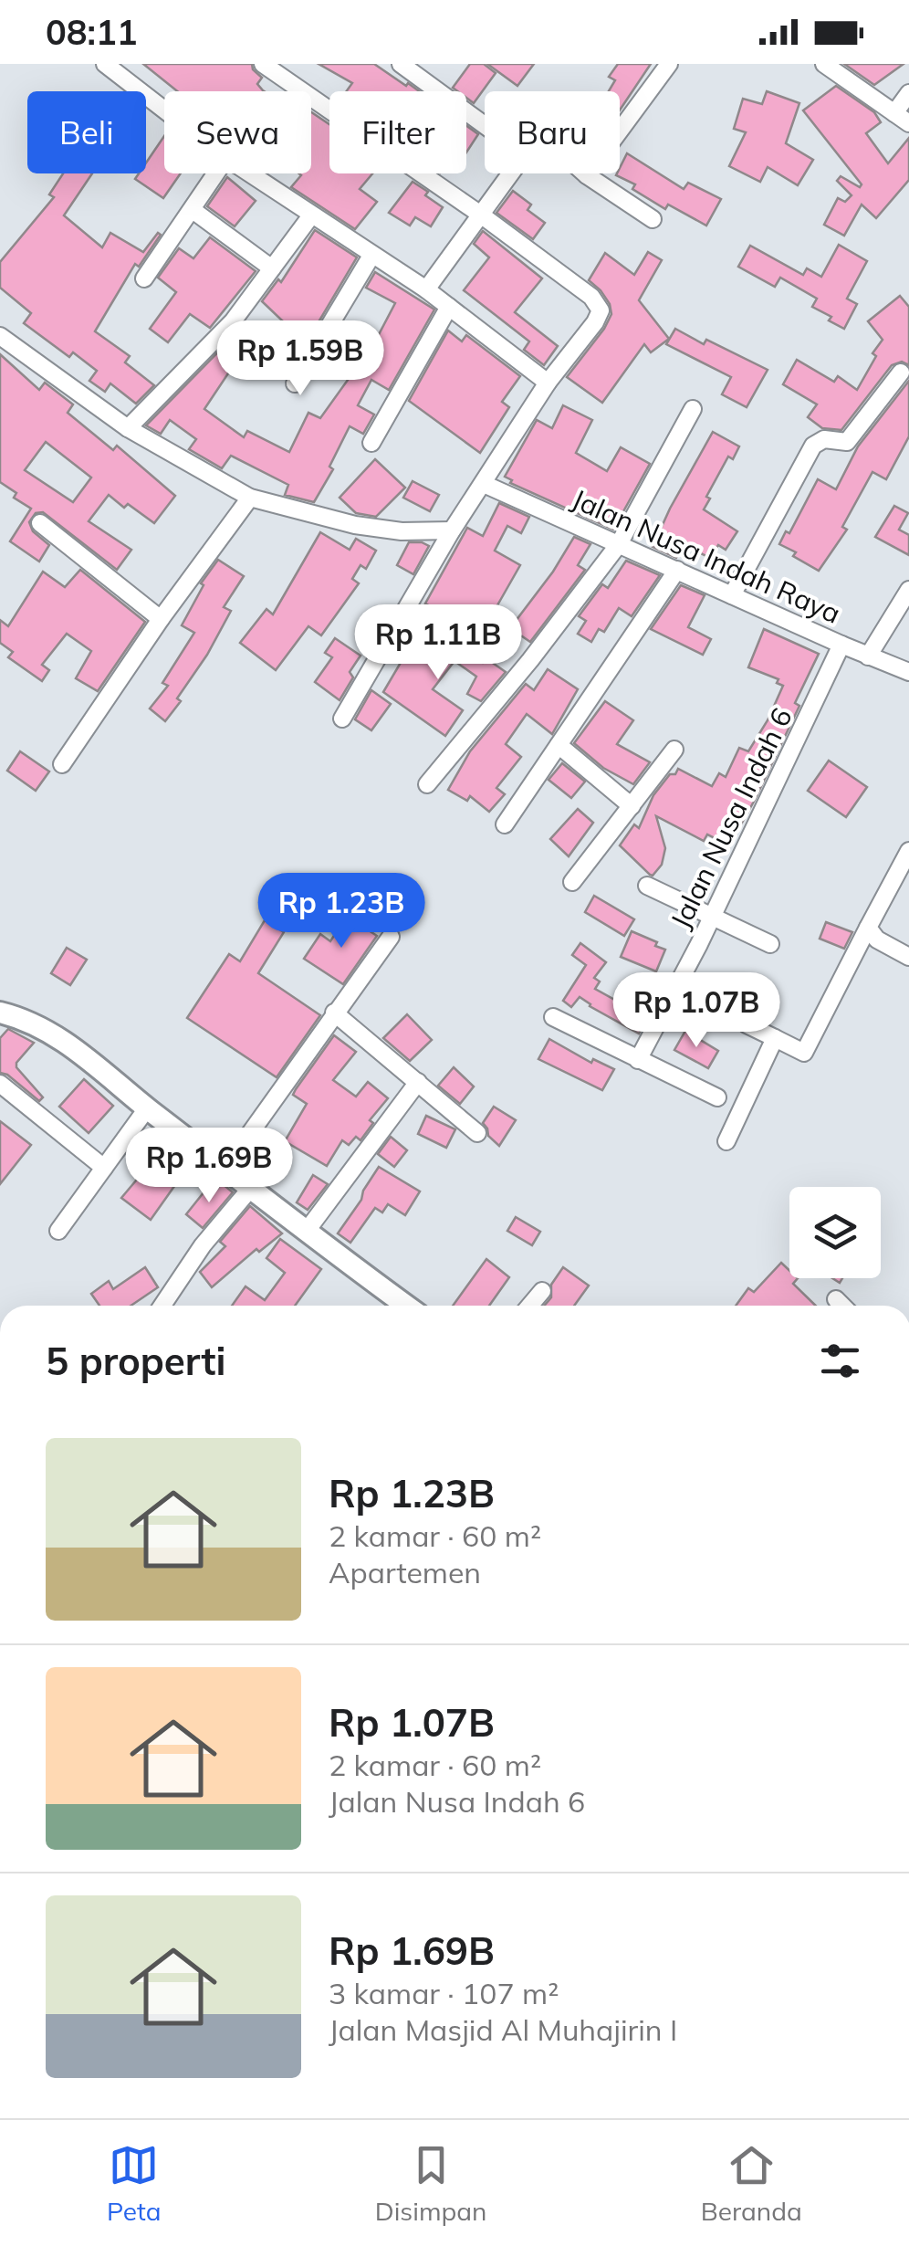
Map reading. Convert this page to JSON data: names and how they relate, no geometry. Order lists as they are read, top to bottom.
{
  "streets": {
    "street": ["Jalan Nusa Indah Raya", "Jalan Nusa Indah 6"]
  },
  "crossings": [
    ["Jalan Nusa Indah Raya", "Jalan Nusa Indah 6"]
  ],
  "page": {
    "status": "08:11",
    "chip": [
      "Beli",
      "Sewa",
      "Filter",
      "Baru"
    ],
    "price": [
      "Rp 1.59B",
      "Rp 1.11B",
      "Rp 1.23B",
      "Rp 1.07B",
      "Rp 1.69B"
    ],
    "heading": "5 properti",
    "list": [
      {
        "name": "Rp 1.23B",
        "note": "2 kamar · 60 m² · Apartemen"
      },
      {
        "name": "Rp 1.07B",
        "note": "2 kamar · 60 m² · Jalan Nusa Indah 6"
      },
      {
        "name": "Rp 1.69B",
        "note": "3 kamar · 107 m² · Jalan Masjid Al Muhajirin I"
      }
    ],
    "tabs": ["Peta", "Disimpan", "Beranda"]
  }
}
